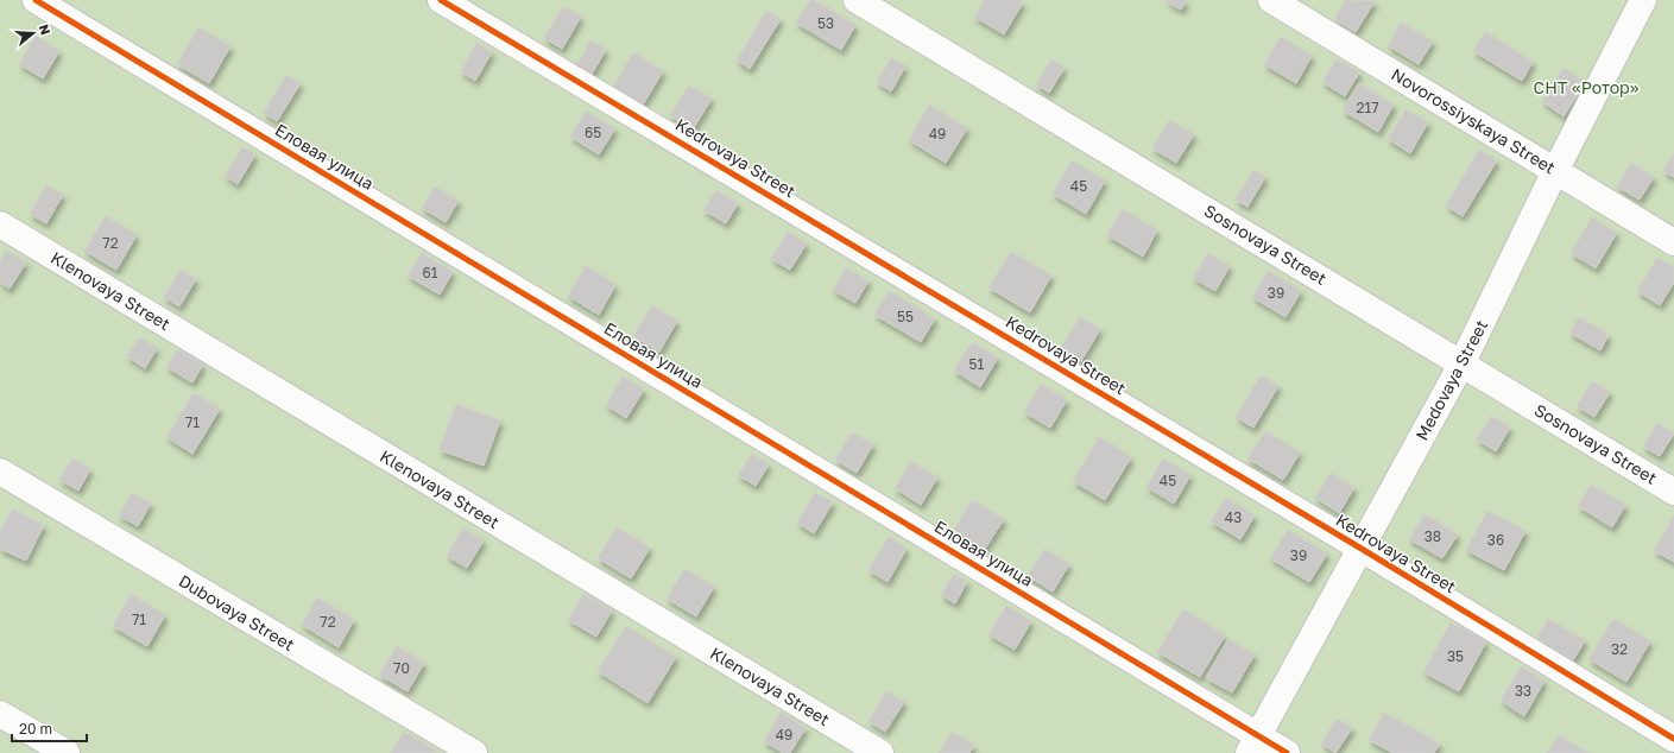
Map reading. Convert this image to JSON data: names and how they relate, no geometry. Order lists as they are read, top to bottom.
{
  "streets": {
    "street": [
      "Novorossiyskaya Street",
      "Еловая улица",
      "Kedrovaya Street",
      "Sosnovaya Street",
      "Klenovaya Street",
      "Medovaya Street",
      "Dubovaya Street"
    ]
  },
  "crossings": [
    ["Novorossiyskaya Street", "Medovaya Street"],
    ["Еловая улица", "Medovaya Street"],
    ["Kedrovaya Street", "Medovaya Street"],
    ["Sosnovaya Street", "Medovaya Street"]
  ],
  "parks": ["СНТ «Ротор»"],
  "house_numbers": [
    "53",
    "217",
    "65",
    "49",
    "45",
    "72",
    "61",
    "39",
    "55",
    "51",
    "71",
    "45",
    "43",
    "38",
    "36",
    "39",
    "71",
    "72",
    "32",
    "35",
    "70",
    "33",
    "49"
  ],
  "scale_bar": "20 m",
  "north": "right"
}
